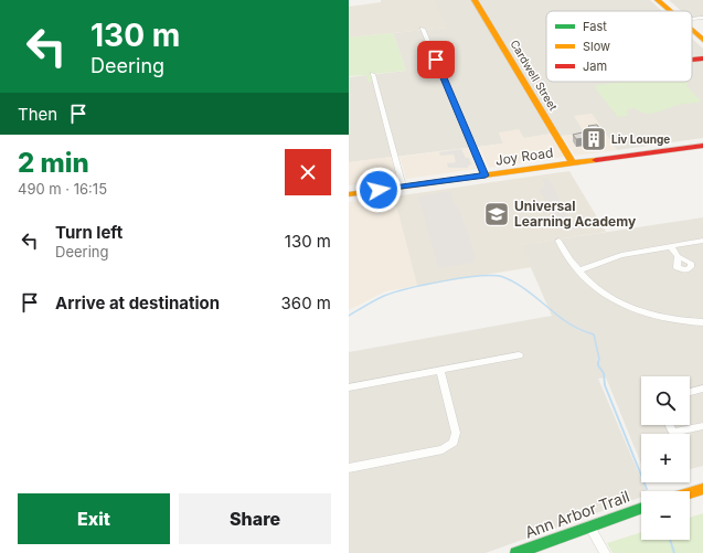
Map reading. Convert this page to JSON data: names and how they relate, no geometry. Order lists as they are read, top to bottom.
{
  "streets": {
    "street": ["Cardwell Street", "Joy Road", "Ann Arbor Trail"]
  },
  "crossings": [
    ["Cardwell Street", "Joy Road"]
  ],
  "places": {
    "building": ["Liv Lounge"],
    "school or university": ["Universal Learning Academy"]
  },
  "legend": ["Fast", "Slow", "Jam"],
  "page": {
    "turn": ["130 m", "Deering"],
    "then": "Then",
    "heading": ["2 min", "490 m · 16:15"],
    "list": [
      {
        "name": "Turn left",
        "note": "Deering",
        "value": "130 m"
      },
      {
        "name": "Arrive at destination",
        "value": "360 m"
      }
    ],
    "map_buttons": ["+", "−"],
    "buttons": ["Exit", "Share"]
  }
}
